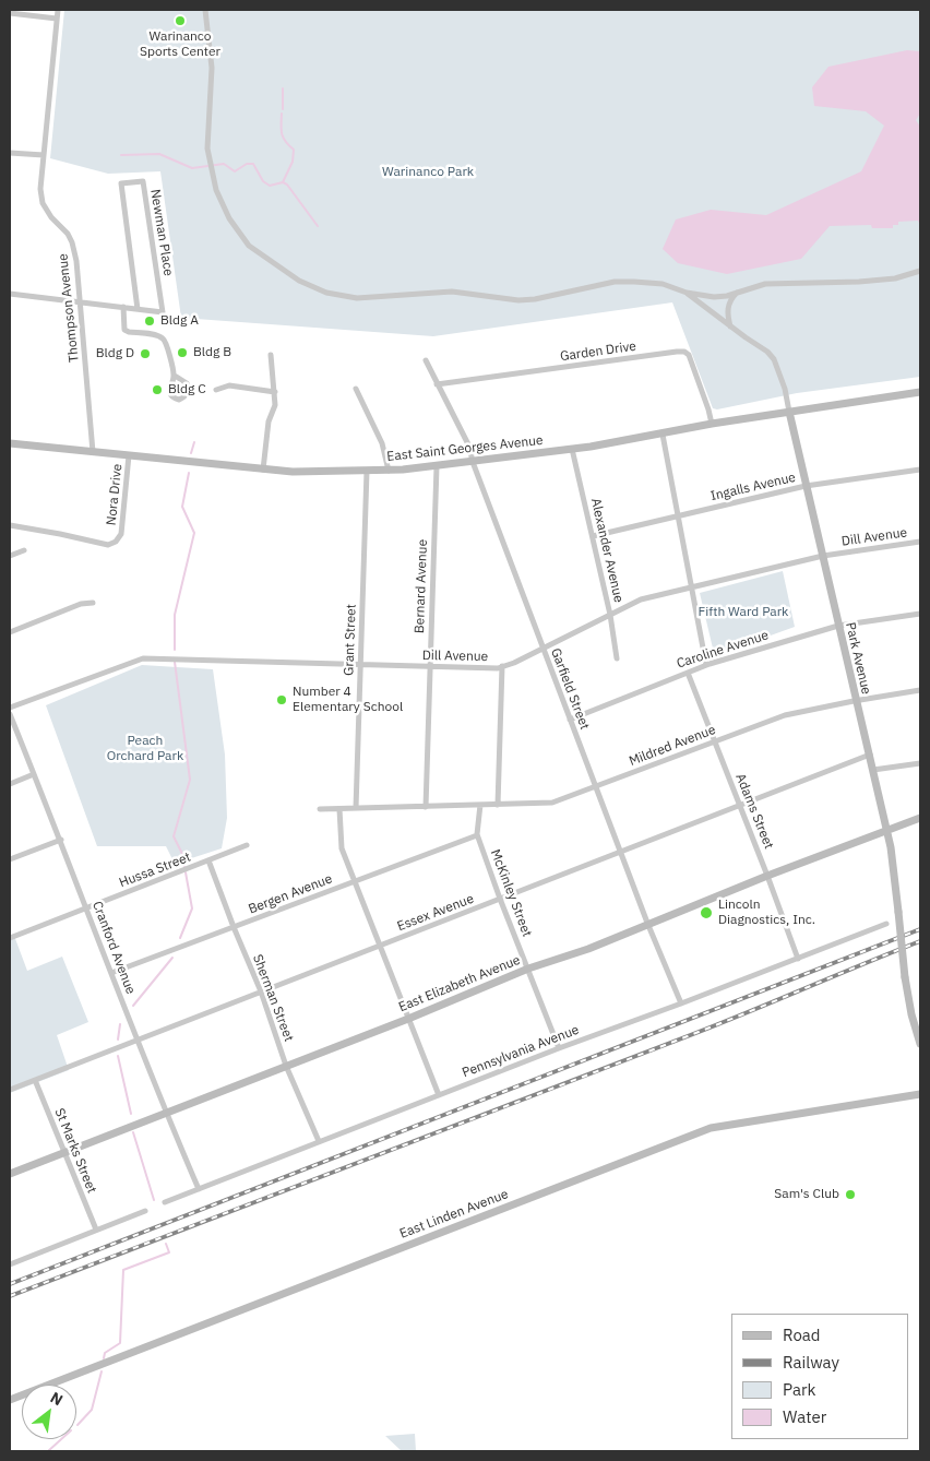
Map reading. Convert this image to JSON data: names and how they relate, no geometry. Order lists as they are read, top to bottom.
{
  "streets": {
    "street": [
      "Newman Place",
      "Thompson Avenue",
      "Garden Drive",
      "East Saint Georges Avenue",
      "Ingalls Avenue",
      "Nora Drive",
      "Dill Avenue",
      "Alexander Avenue",
      "Bernard Avenue",
      "Grant Street",
      "Caroline Avenue",
      "Park Avenue",
      "Garfield Street",
      "Mildred Avenue",
      "Adams Street",
      "Hussa Street",
      "McKinley Street",
      "Bergen Avenue",
      "Essex Avenue",
      "Cranford Avenue",
      "East Elizabeth Avenue",
      "Sherman Street",
      "Pennsylvania Avenue",
      "St Marks Street",
      "East Linden Avenue"
    ]
  },
  "crossings": [
    ["Newman Place", "Thompson Avenue"],
    ["Thompson Avenue", "East Saint Georges Avenue"],
    ["Garden Drive", "East Saint Georges Avenue"],
    ["Garden Drive", "Garfield Street"],
    ["East Saint Georges Avenue", "Nora Drive"],
    ["East Saint Georges Avenue", "Alexander Avenue"],
    ["East Saint Georges Avenue", "Bernard Avenue"],
    ["East Saint Georges Avenue", "Grant Street"],
    ["East Saint Georges Avenue", "Park Avenue"],
    ["East Saint Georges Avenue", "Garfield Street"],
    ["Ingalls Avenue", "Alexander Avenue"],
    ["Ingalls Avenue", "Park Avenue"],
    ["Dill Avenue", "Alexander Avenue"],
    ["Dill Avenue", "Bernard Avenue"],
    ["Dill Avenue", "Grant Street"],
    ["Dill Avenue", "Park Avenue"],
    ["Dill Avenue", "Garfield Street"],
    ["Caroline Avenue", "Park Avenue"],
    ["Caroline Avenue", "Garfield Street"],
    ["Caroline Avenue", "Adams Street"],
    ["Park Avenue", "Mildred Avenue"],
    ["Park Avenue", "Essex Avenue"],
    ["Park Avenue", "East Elizabeth Avenue"],
    ["Garfield Street", "Mildred Avenue"],
    ["Garfield Street", "Essex Avenue"],
    ["Garfield Street", "East Elizabeth Avenue"],
    ["Garfield Street", "Pennsylvania Avenue"],
    ["Mildred Avenue", "Adams Street"],
    ["Mildred Avenue", "McKinley Street"],
    ["Adams Street", "Essex Avenue"],
    ["Adams Street", "East Elizabeth Avenue"],
    ["Adams Street", "Pennsylvania Avenue"],
    ["Hussa Street", "Cranford Avenue"],
    ["Hussa Street", "Sherman Street"],
    ["McKinley Street", "Bergen Avenue"],
    ["McKinley Street", "Essex Avenue"],
    ["McKinley Street", "East Elizabeth Avenue"],
    ["McKinley Street", "Pennsylvania Avenue"],
    ["Bergen Avenue", "Cranford Avenue"],
    ["Bergen Avenue", "Sherman Street"],
    ["Essex Avenue", "Cranford Avenue"],
    ["Essex Avenue", "Sherman Street"],
    ["Essex Avenue", "St Marks Street"],
    ["Cranford Avenue", "East Elizabeth Avenue"],
    ["Cranford Avenue", "Pennsylvania Avenue"],
    ["East Elizabeth Avenue", "Sherman Street"],
    ["East Elizabeth Avenue", "St Marks Street"],
    ["Sherman Street", "Pennsylvania Avenue"]
  ],
  "parks": ["Warinanco Park", "Fifth Ward Park", "Peach Orchard Park"],
  "places": [
    "Warinanco Sports Center",
    "Bldg A",
    "Bldg B",
    "Bldg D",
    "Bldg C",
    "Number 4 Elementary School",
    "Lincoln Diagnostics, Inc.",
    "Sam's Club"
  ],
  "legend": [
    "Road",
    "Railway",
    "Park",
    "Water"
  ],
  "north": "top right"
}
